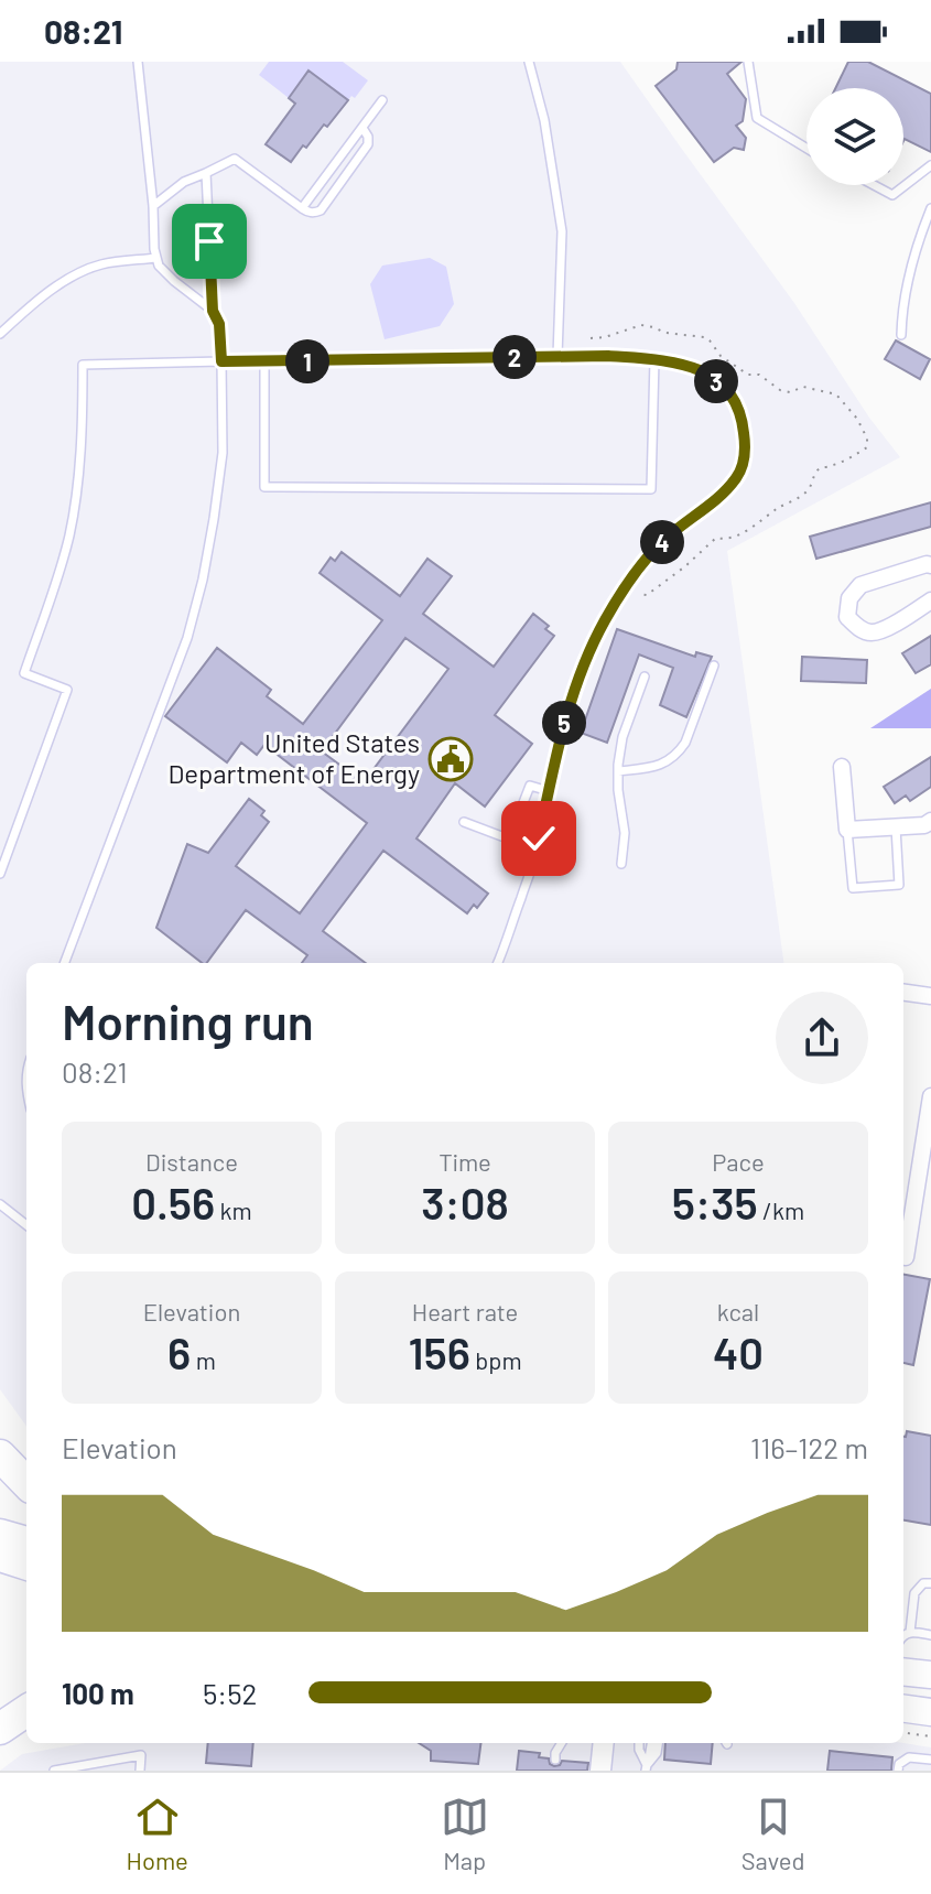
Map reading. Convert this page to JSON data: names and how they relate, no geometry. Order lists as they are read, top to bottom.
{
  "places": {
    "public building": ["United States Department of Energy"]
  },
  "page": {
    "status": "08:21",
    "pins": [
      "2",
      "1",
      "3",
      "4",
      "5"
    ],
    "heading": ["Morning run", "08:21"],
    "stats": [
      ["Distance", "0.56 km"],
      ["Time", "3:08"],
      ["Pace", "5:35 /km"],
      ["Elevation", "6 m"],
      ["Heart rate", "156 bpm"],
      ["kcal", "40"]
    ],
    "chart": ["Elevation", "116–122 m"],
    "list": [
      {
        "name": "100 m",
        "note": "5:52"
      }
    ],
    "tabs": ["Home", "Map", "Saved"]
  }
}
